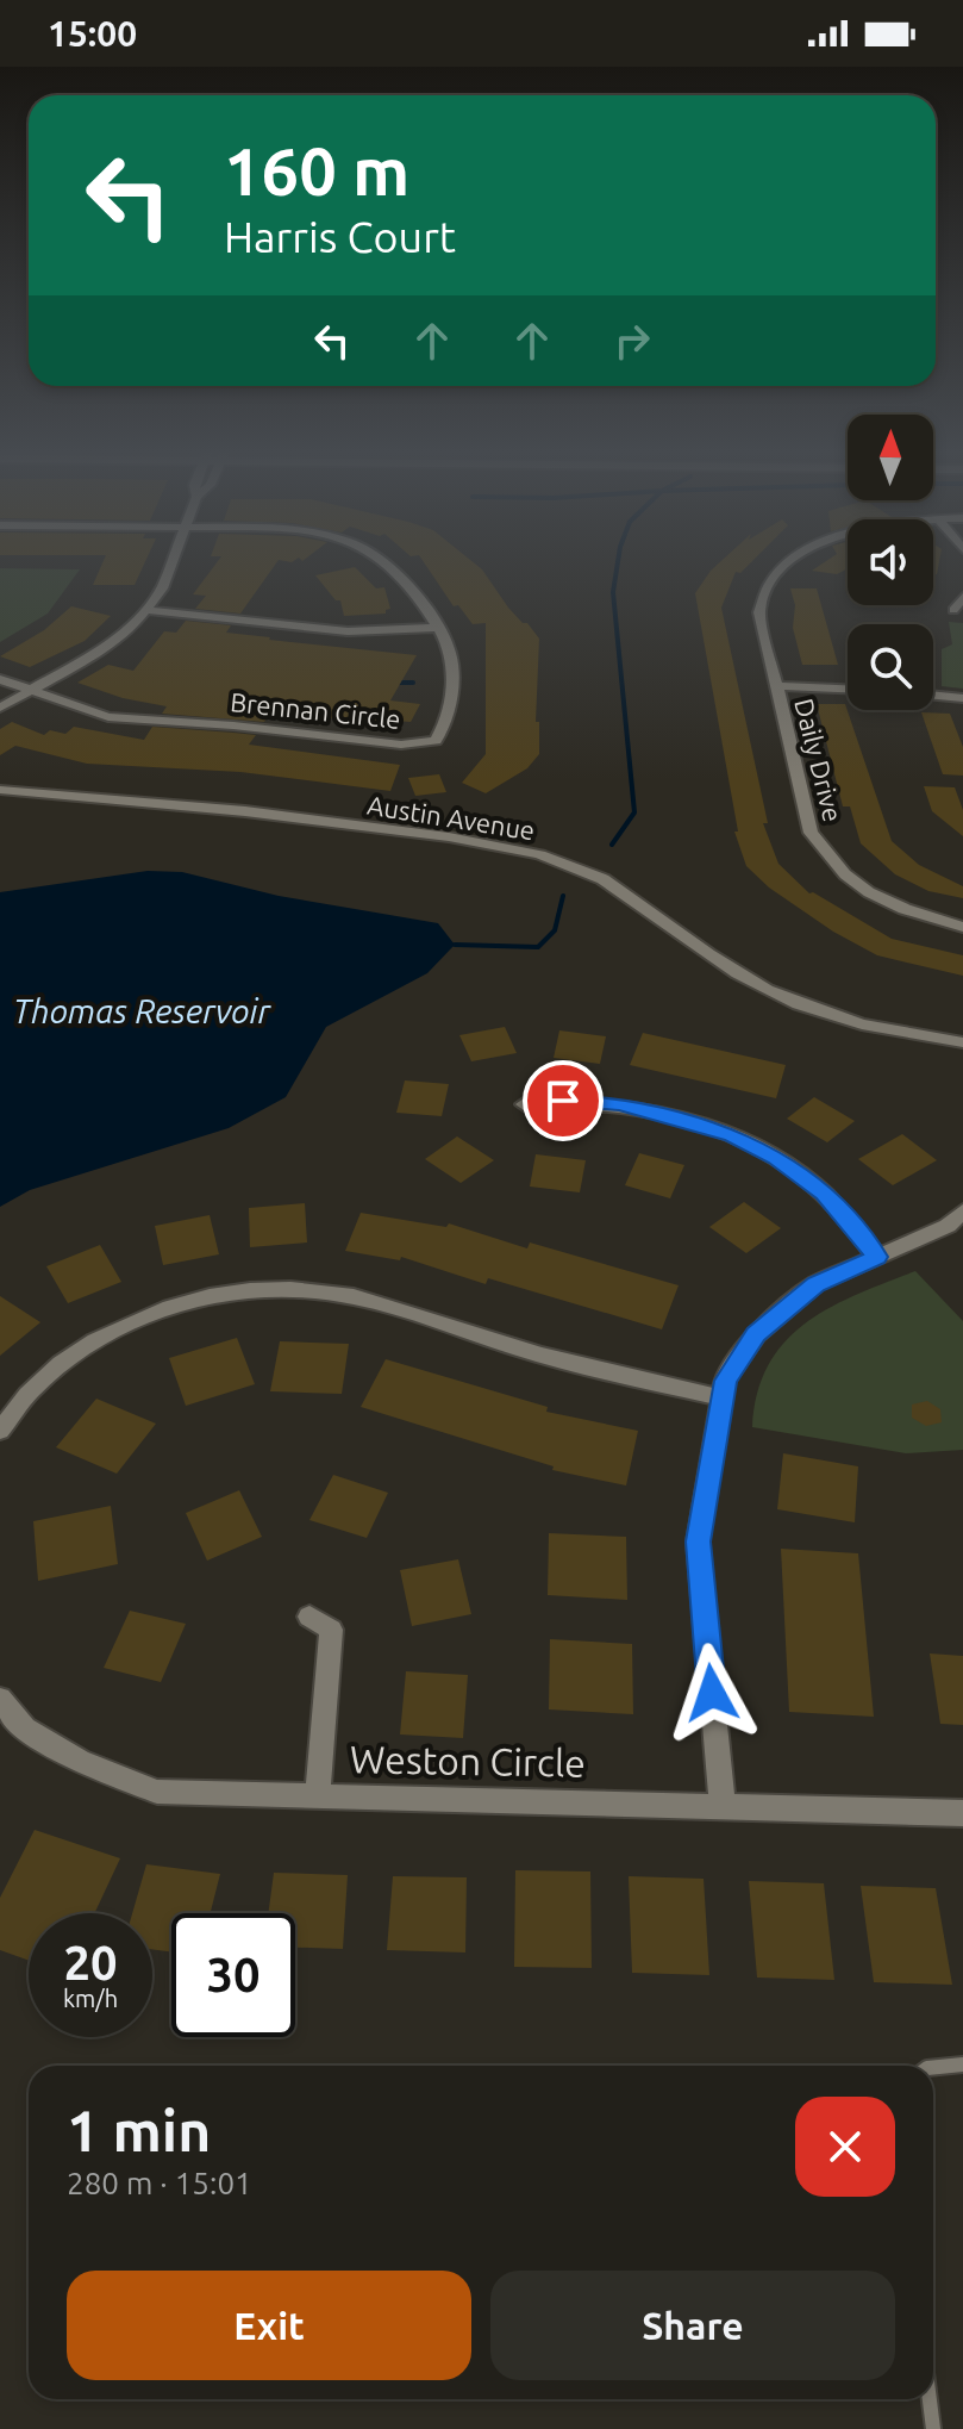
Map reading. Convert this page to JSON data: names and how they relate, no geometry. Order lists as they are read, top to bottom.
{
  "streets": {
    "street": [
      "Brennan Circle",
      "Daily Drive",
      "Austin Avenue",
      "Weston Circle"
    ]
  },
  "water": ["Thomas Reservoir"],
  "north": "top",
  "page": {
    "status": "15:00",
    "turn": ["160 m", "Harris Court"],
    "speed": "20 km/h",
    "limit": "30",
    "heading": ["1 min", "280 m · 15:01"],
    "buttons": ["Exit", "Share"]
  }
}
